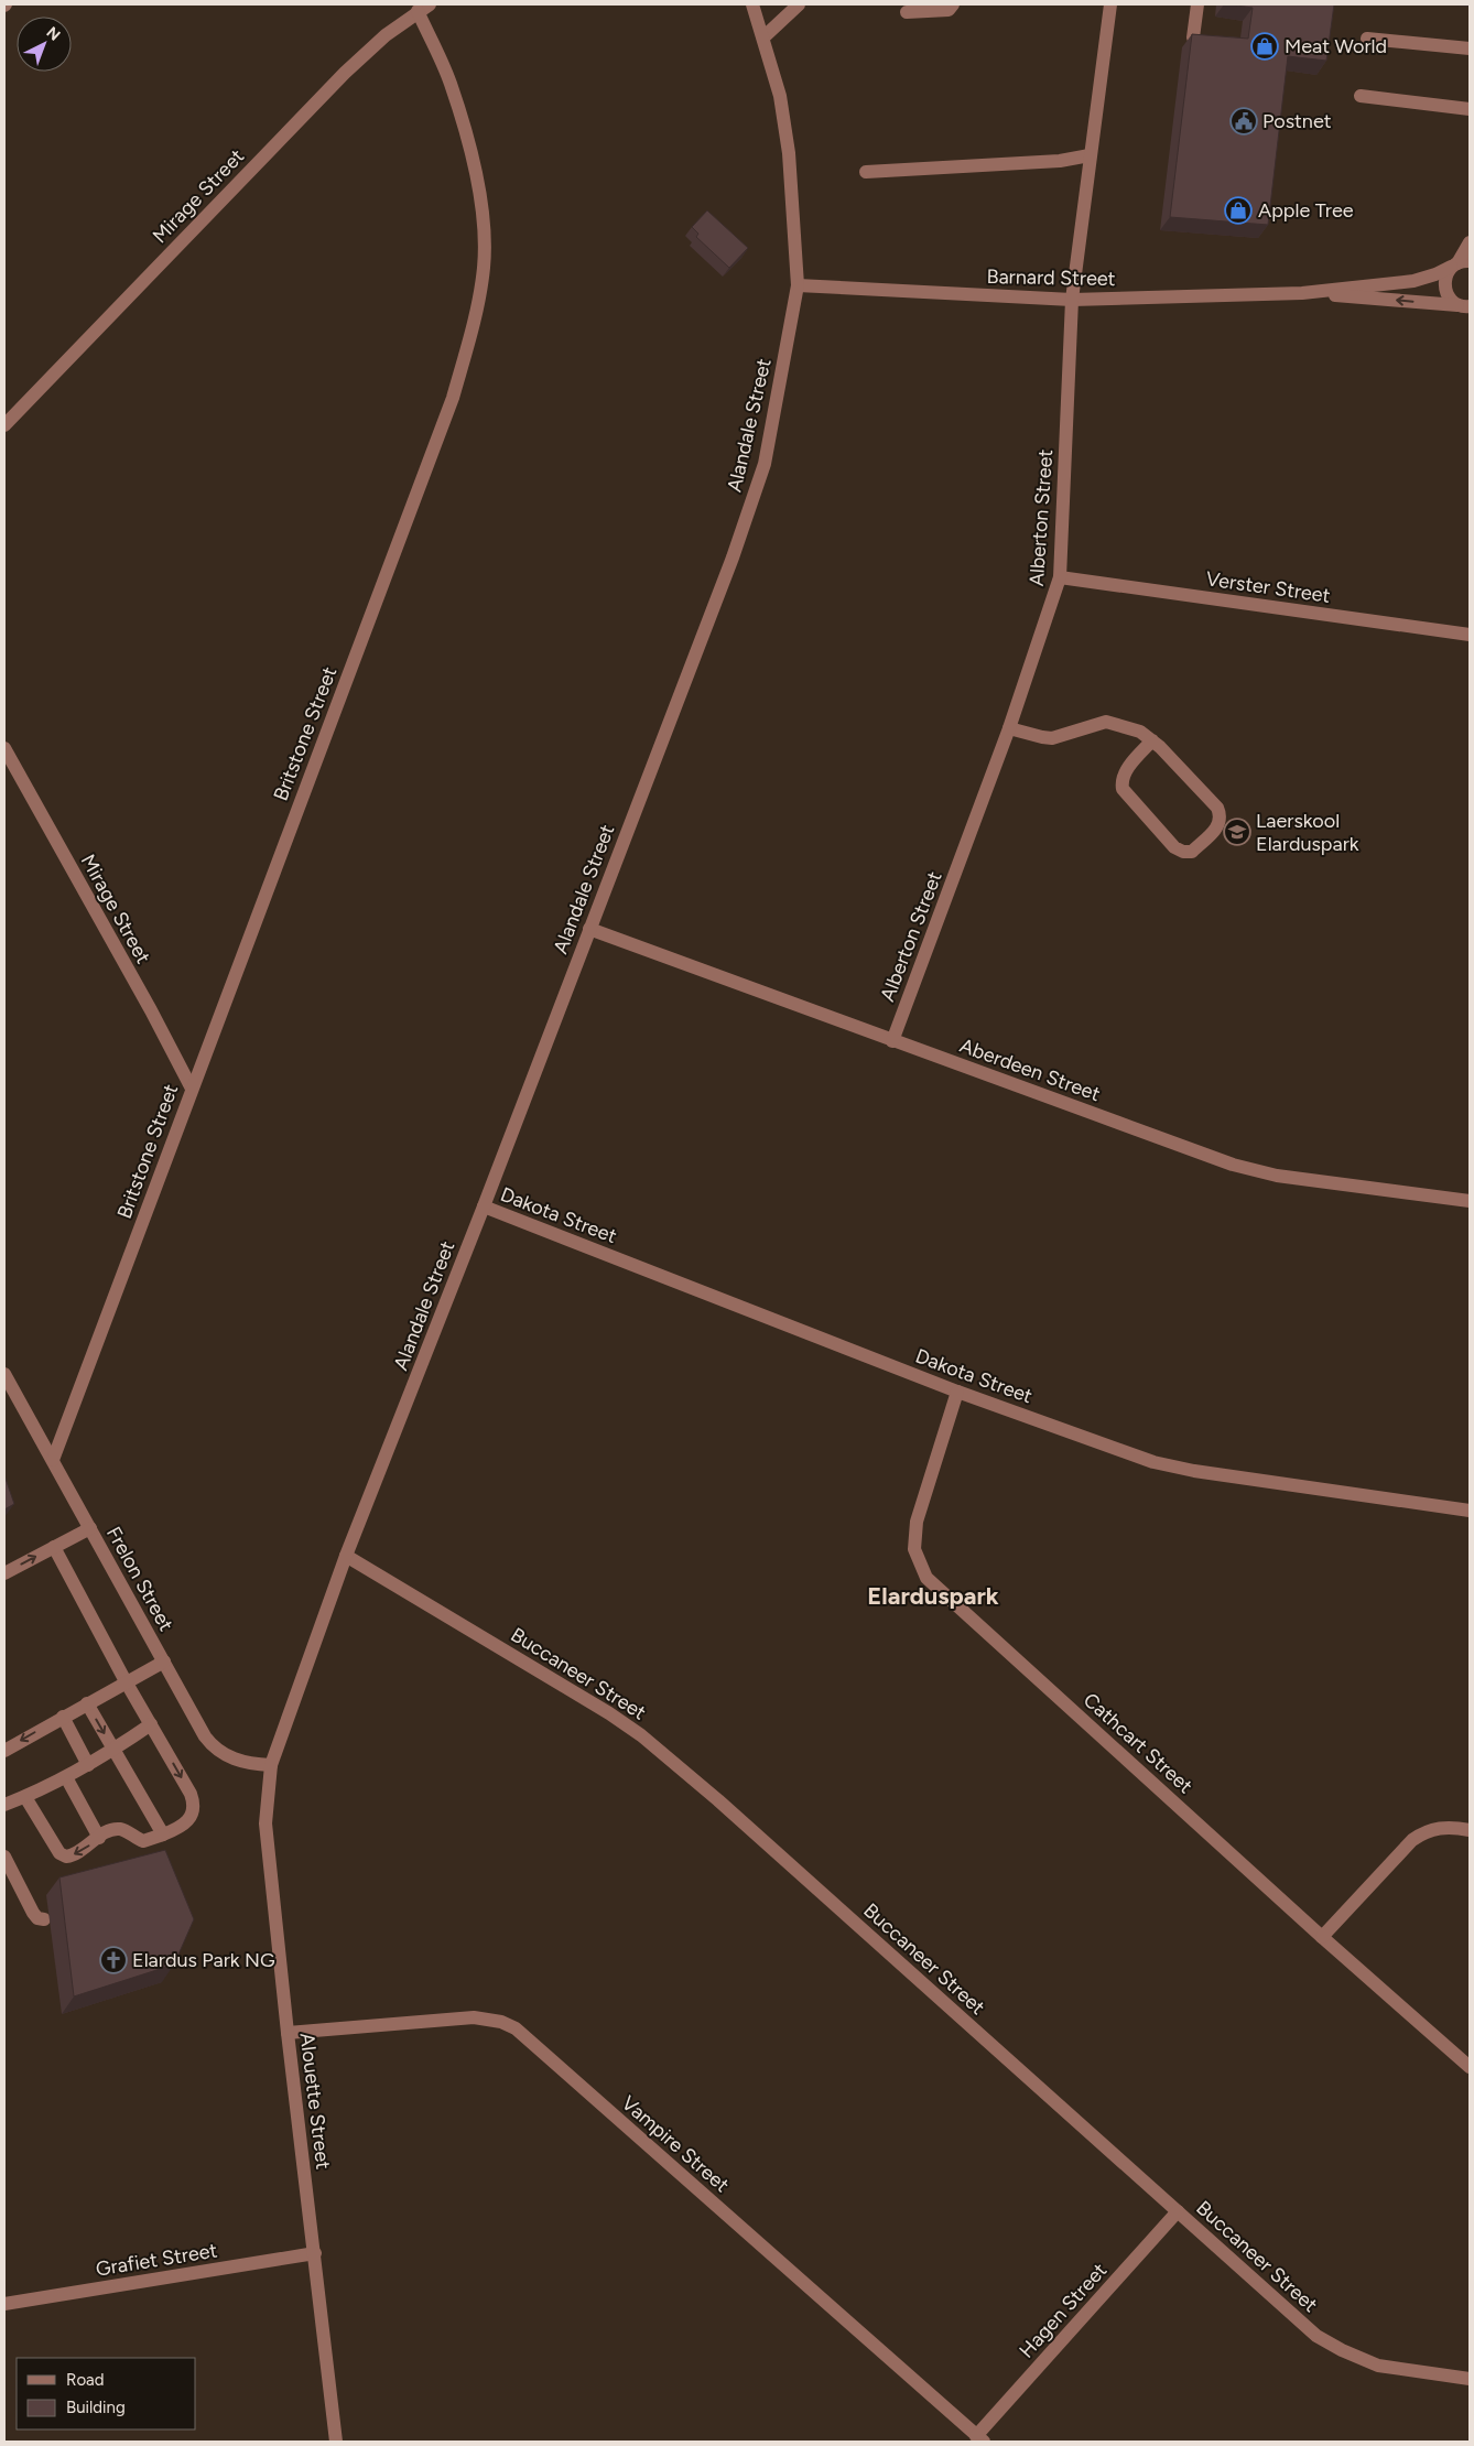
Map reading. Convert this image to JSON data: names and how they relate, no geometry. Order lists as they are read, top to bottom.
{
  "streets": {
    "street": [
      "Mirage Street",
      "Barnard Street",
      "Alandale Street",
      "Alberton Street",
      "Verster Street",
      "Britstone Street",
      "Aberdeen Street",
      "Dakota Street",
      "Frelon Street",
      "Buccaneer Street",
      "Cathcart Street",
      "Alouette Street",
      "Vampire Street",
      "Grafiet Street",
      "Hagen Street"
    ]
  },
  "crossings": [
    ["Mirage Street", "Britstone Street"],
    ["Barnard Street", "Alandale Street"],
    ["Barnard Street", "Alberton Street"],
    ["Alandale Street", "Aberdeen Street"],
    ["Alandale Street", "Dakota Street"],
    ["Alandale Street", "Frelon Street"],
    ["Alandale Street", "Buccaneer Street"],
    ["Alandale Street", "Alouette Street"],
    ["Alberton Street", "Verster Street"],
    ["Alberton Street", "Aberdeen Street"],
    ["Britstone Street", "Frelon Street"],
    ["Dakota Street", "Cathcart Street"],
    ["Frelon Street", "Alouette Street"],
    ["Buccaneer Street", "Hagen Street"],
    ["Alouette Street", "Vampire Street"],
    ["Alouette Street", "Grafiet Street"],
    ["Vampire Street", "Hagen Street"]
  ],
  "districts": ["Elarduspark"],
  "places": {
    "shop": ["Meat World", "Apple Tree"],
    "public building": ["Postnet"],
    "school or university": ["Laerskool Elarduspark"],
    "church": ["Elardus Park NG"]
  },
  "legend": ["Road", "Building"],
  "north": "top right"
}
